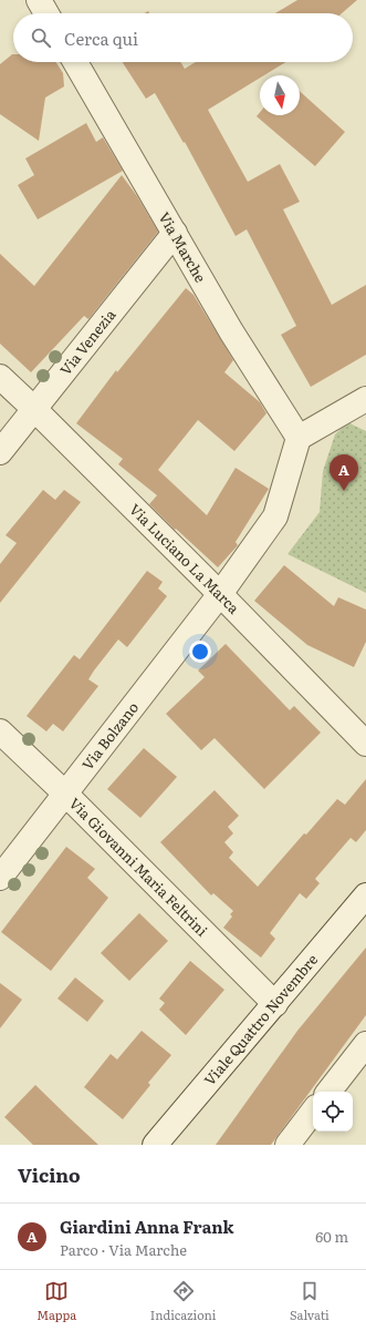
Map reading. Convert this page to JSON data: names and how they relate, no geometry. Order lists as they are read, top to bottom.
{
  "streets": {
    "street": [
      "Via Marche",
      "Via Venezia",
      "Via Luciano La Marca",
      "Via Bolzano",
      "Via Giovanni Maria Feltrini",
      "Viale Quattro Novembre"
    ]
  },
  "crossings": [
    ["Via Marche", "Via Venezia"],
    ["Via Venezia", "Via Luciano La Marca"],
    ["Via Luciano La Marca", "Via Bolzano"],
    ["Via Bolzano", "Via Giovanni Maria Feltrini"],
    ["Via Giovanni Maria Feltrini", "Viale Quattro Novembre"]
  ],
  "north": "bottom",
  "page": {
    "search": "Cerca qui",
    "pins": "A",
    "heading": "Vicino",
    "list": [
      {
        "mark": "A",
        "name": "Giardini Anna Frank",
        "note": "Parco · Via Marche",
        "value": "60 m"
      }
    ],
    "nav": ["Mappa", "Indicazioni", "Salvati"]
  }
}
